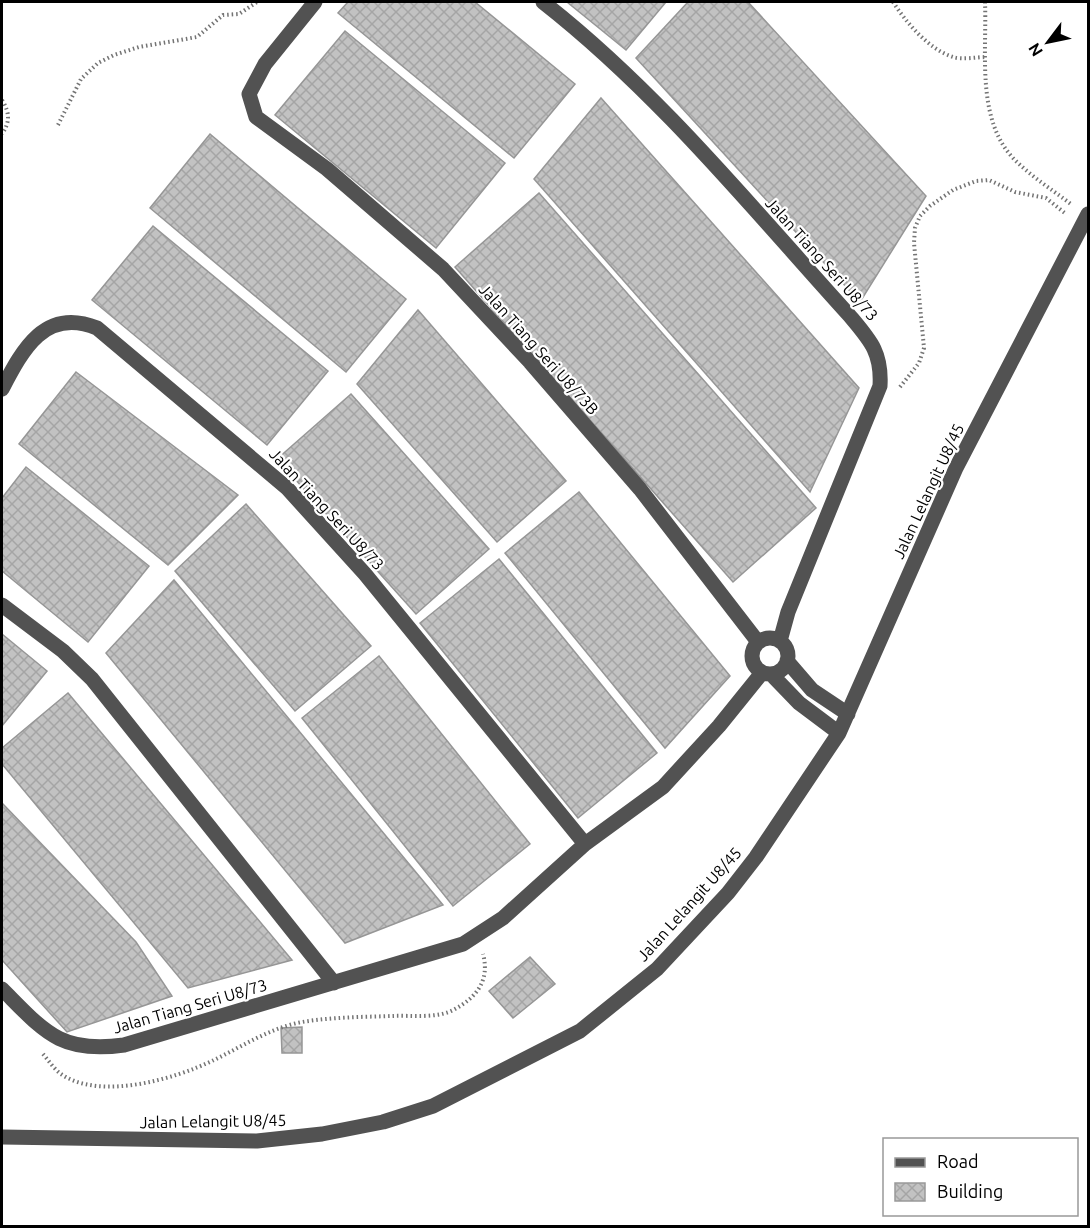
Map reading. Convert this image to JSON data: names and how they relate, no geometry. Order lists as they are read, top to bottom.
{
  "streets": {
    "street": ["Jalan Tiang Seri U8/73", "Jalan Tiang Seri U8/73B", "Jalan Lelangit U8/45"]
  },
  "crossings": [
    ["Jalan Tiang Seri U8/73", "Jalan Tiang Seri U8/73B"]
  ],
  "legend": ["Road", "Building"],
  "north": "bottom left"
}
